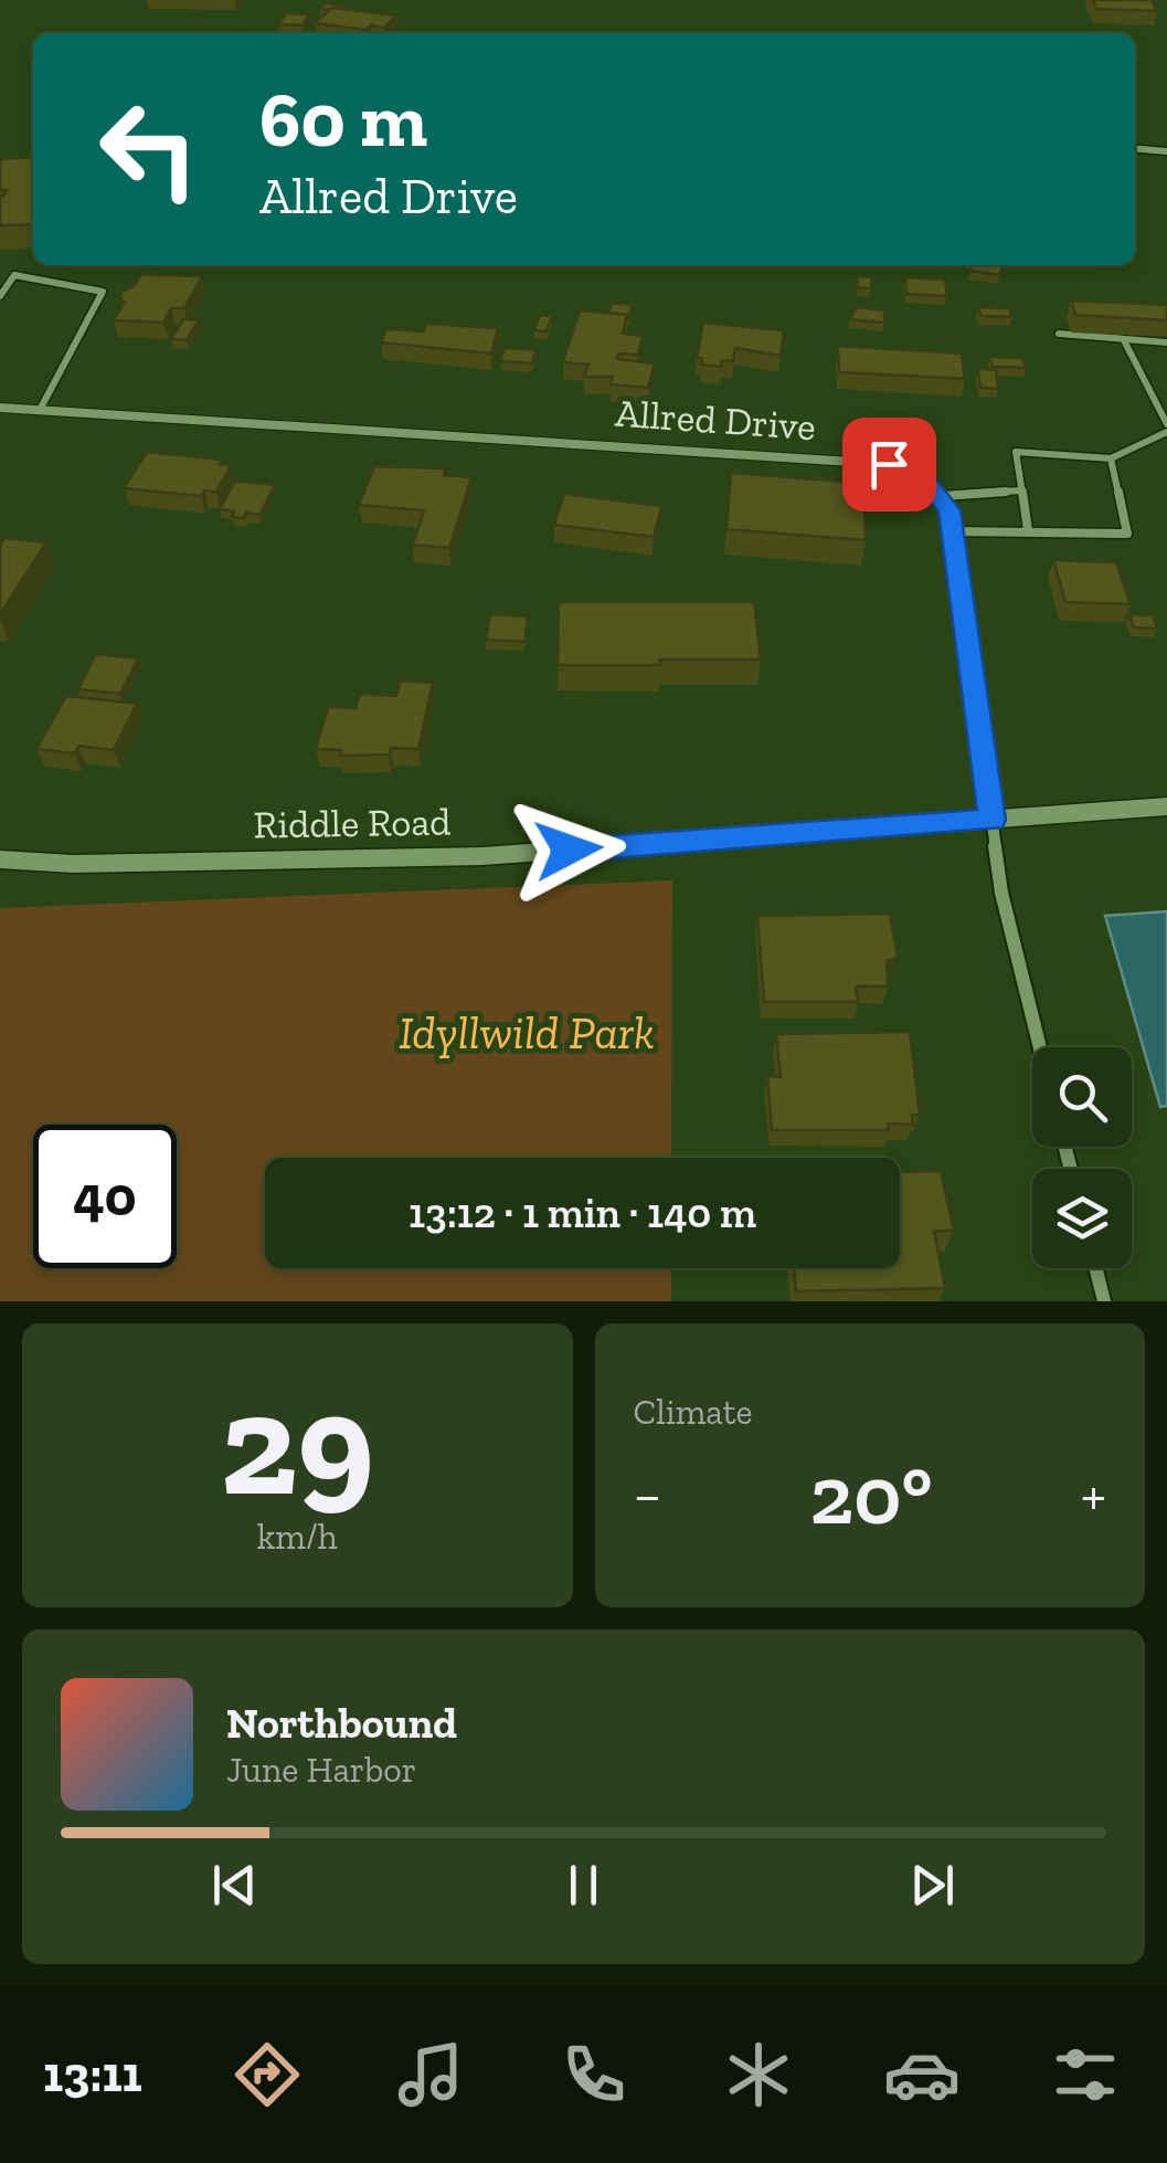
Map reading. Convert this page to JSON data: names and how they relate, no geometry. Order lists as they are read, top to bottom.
{
  "streets": {
    "street": ["Allred Drive", "Riddle Road"]
  },
  "parks": ["Idyllwild Park"],
  "page": {
    "turn": ["60 m", "Allred Drive"],
    "limit": "40",
    "trip": "13:12 · 1 min · 140 m",
    "tile": [
      ["29", "km/h"],
      "Climate"
    ],
    "heat": ["−", "20°", "+"],
    "song": ["Northbound", "June Harbor"],
    "tabs": "13:11"
  }
}
